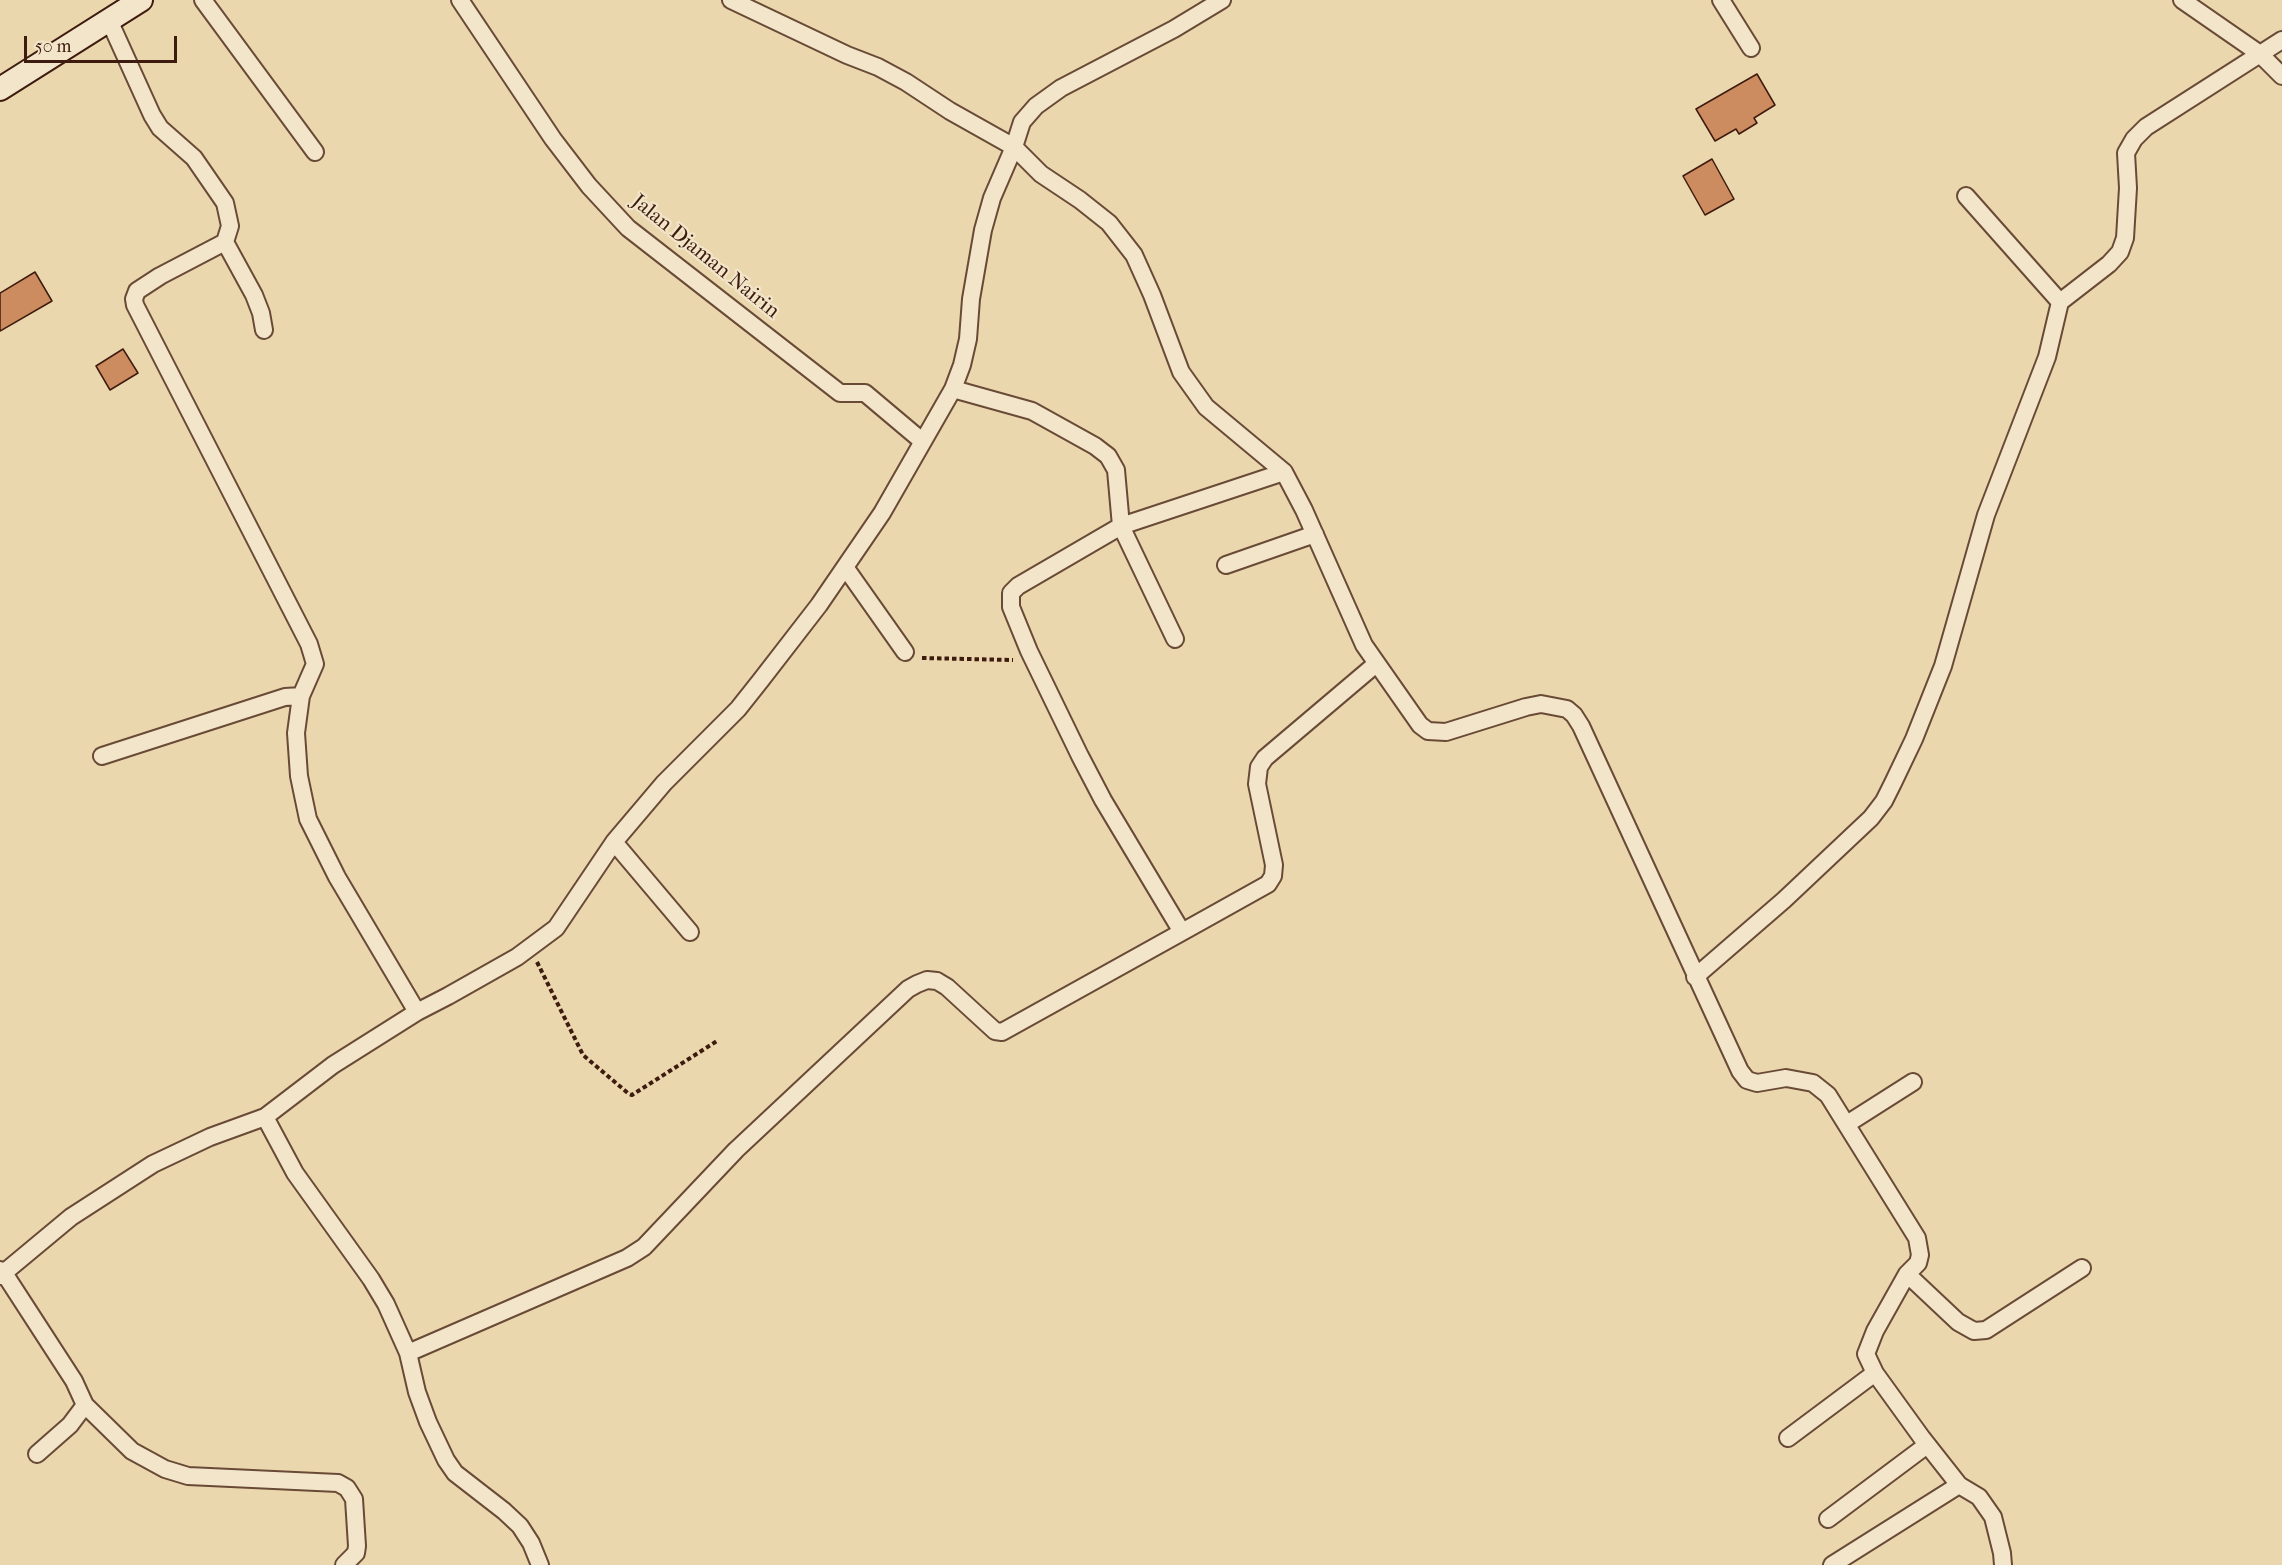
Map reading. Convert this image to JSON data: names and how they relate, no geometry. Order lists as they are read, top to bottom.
{
  "streets": {
    "street": ["Jalan Djaman Nairin"]
  },
  "scale_bar": "50 m"
}
